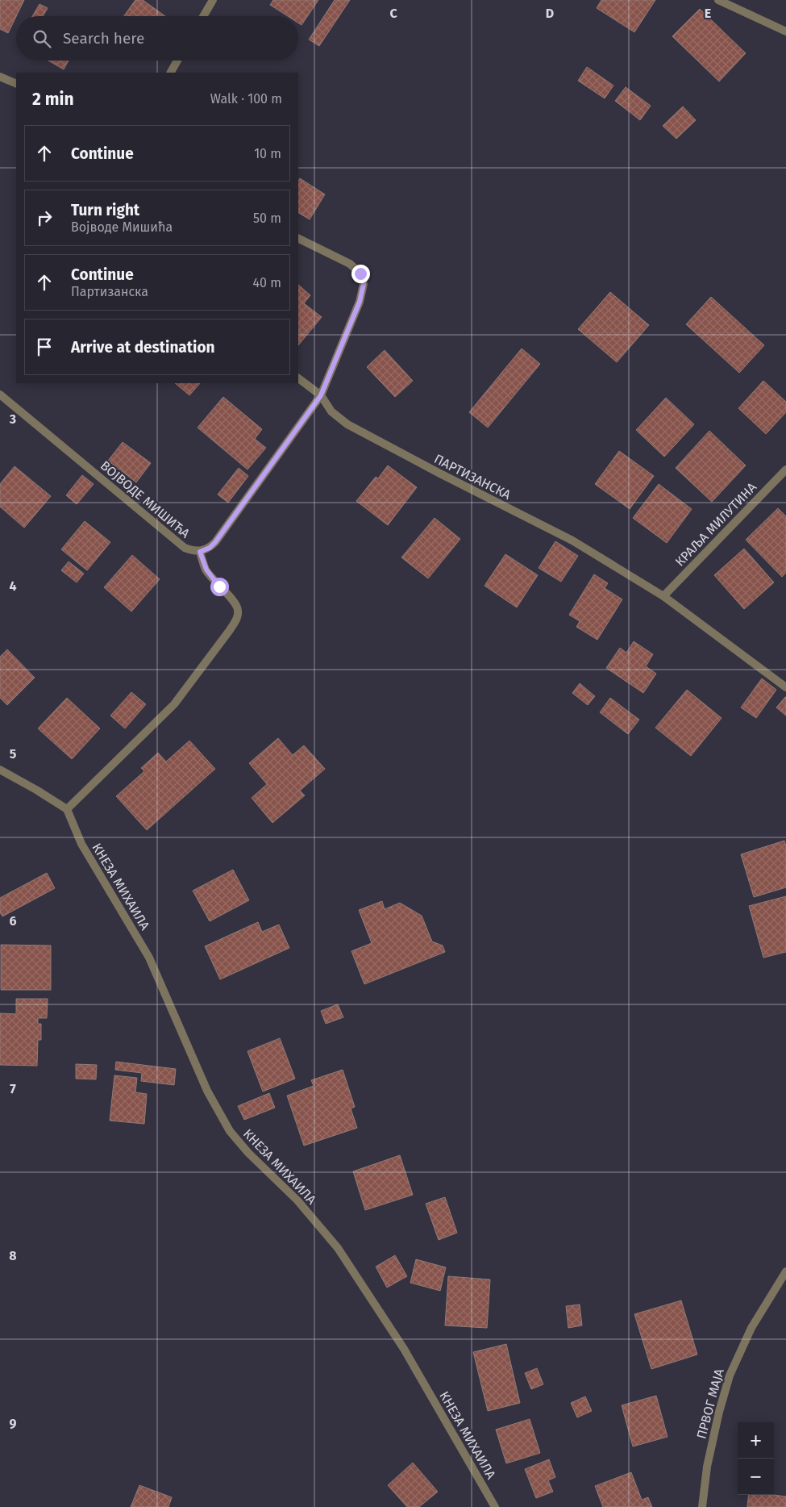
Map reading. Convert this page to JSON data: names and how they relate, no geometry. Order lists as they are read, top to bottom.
{
  "streets": {
    "street": [
      "ПАРТИЗАНСКА",
      "ВОЈВОДЕ МИШИЋА",
      "КРАЉА МИЛУТИНА",
      "КНЕЗА МИХАИЛА",
      "ПРВОГ МАЈА"
    ]
  },
  "crossings": [
    ["ПАРТИЗАНСКА", "ВОЈВОДЕ МИШИЋА"],
    ["ПАРТИЗАНСКА", "КРАЉА МИЛУТИНА"]
  ],
  "page": {
    "search": "Search here",
    "heading": ["2 min", "Walk · 100 m"],
    "list": [
      ["Continue", "10 m"],
      ["Turn right", "Војводе Мишића", "50 m"],
      ["Continue", "Партизанска", "40 m"],
      "Arrive at destination"
    ],
    "map_buttons": ["+", "−"]
  },
  "grid": {
    "columns": ["C", "D", "E"],
    "rows": [
      "3",
      "4",
      "5",
      "6",
      "7",
      "8",
      "9"
    ]
  }
}
